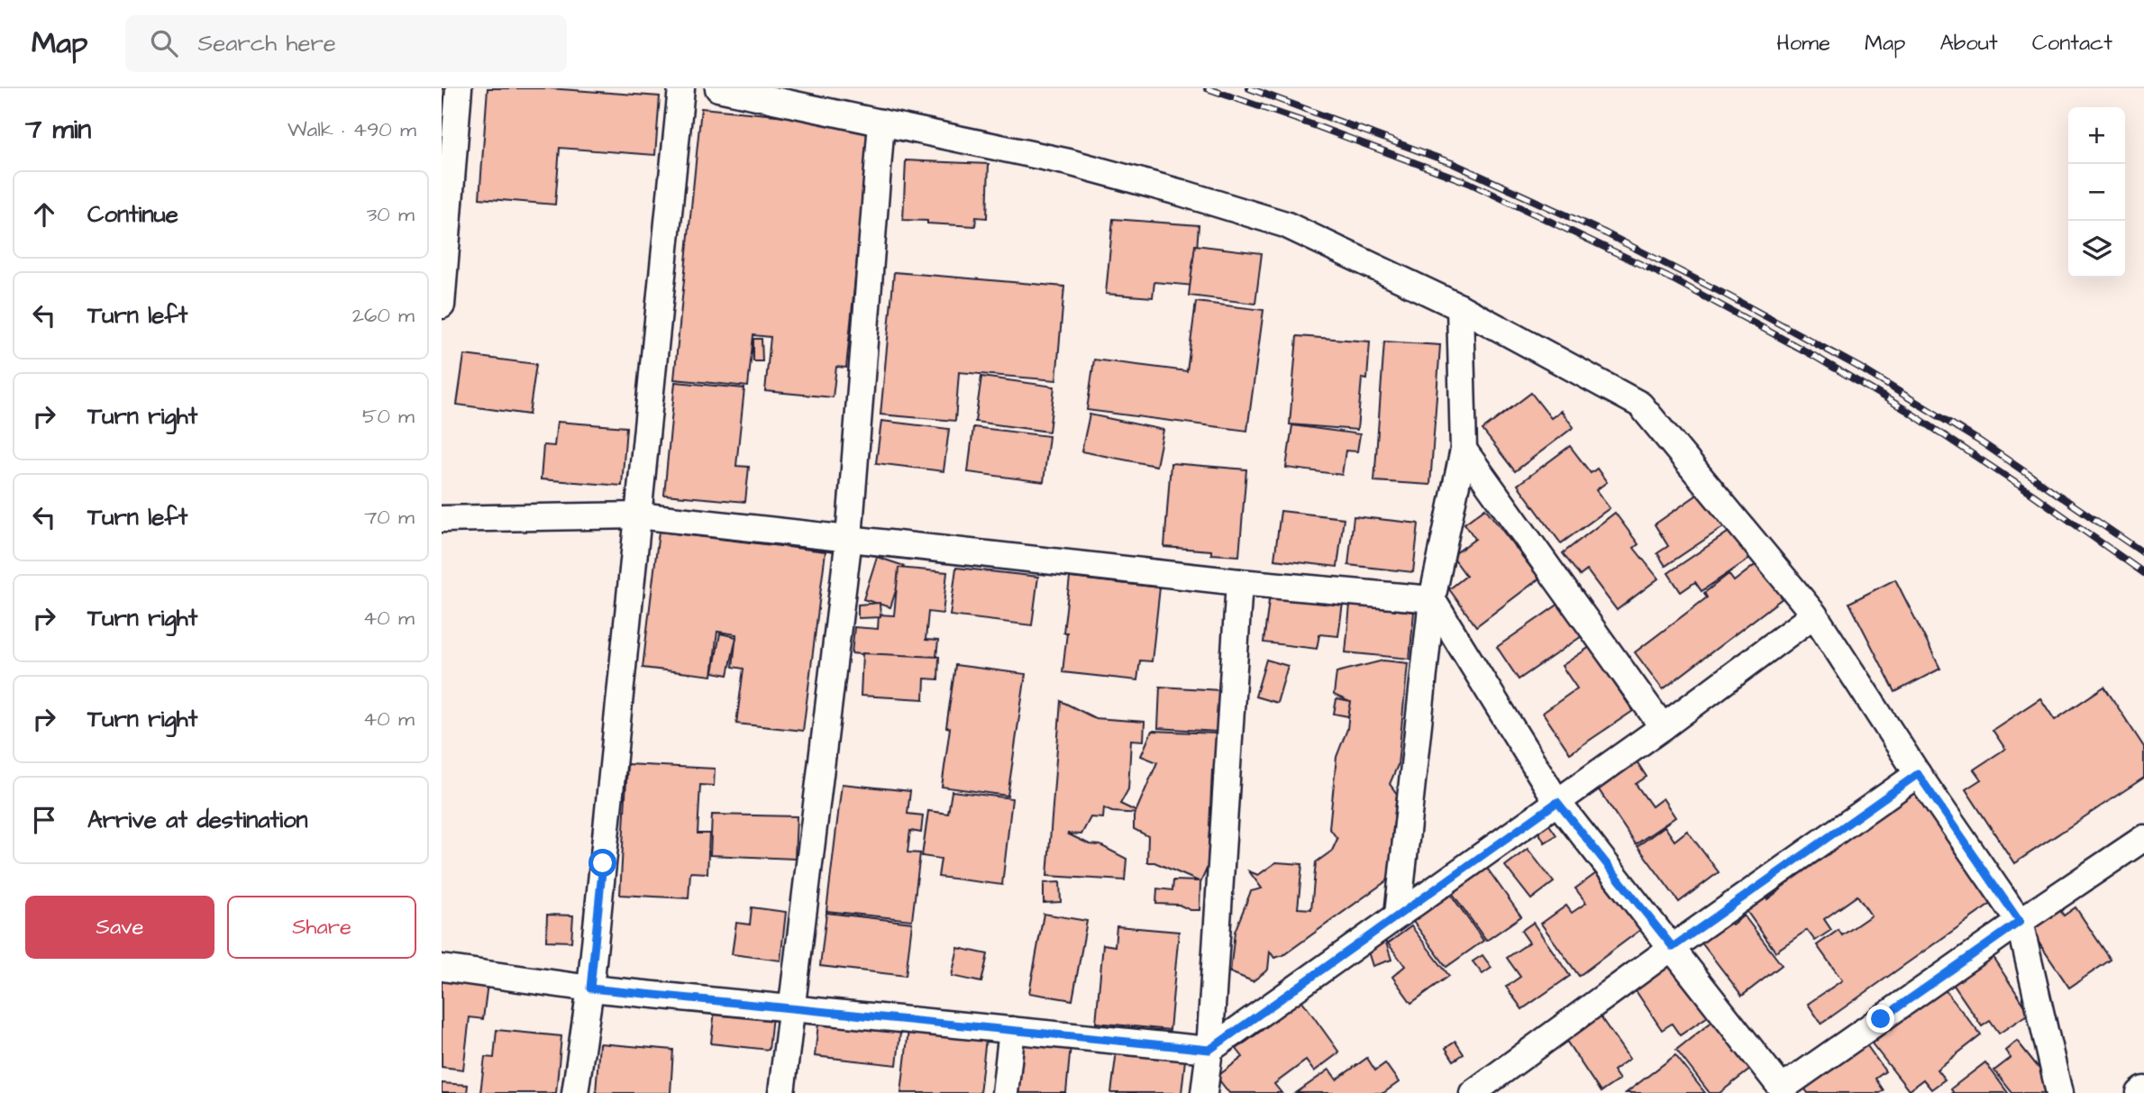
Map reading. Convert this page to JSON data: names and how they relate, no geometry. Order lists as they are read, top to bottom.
{
  "page": {
    "header": "Map",
    "search": "Search here",
    "nav": [
      "Home",
      "Map",
      "About",
      "Contact"
    ],
    "heading": ["7 min", "Walk · 490 m"],
    "map_buttons": ["+", "−"],
    "list": [
      ["Continue", "30 m"],
      ["Turn left", "260 m"],
      ["Turn right", "50 m"],
      ["Turn left", "70 m"],
      ["Turn right", "40 m"],
      ["Turn right", "40 m"],
      "Arrive at destination"
    ],
    "buttons": ["Save", "Share"]
  }
}
